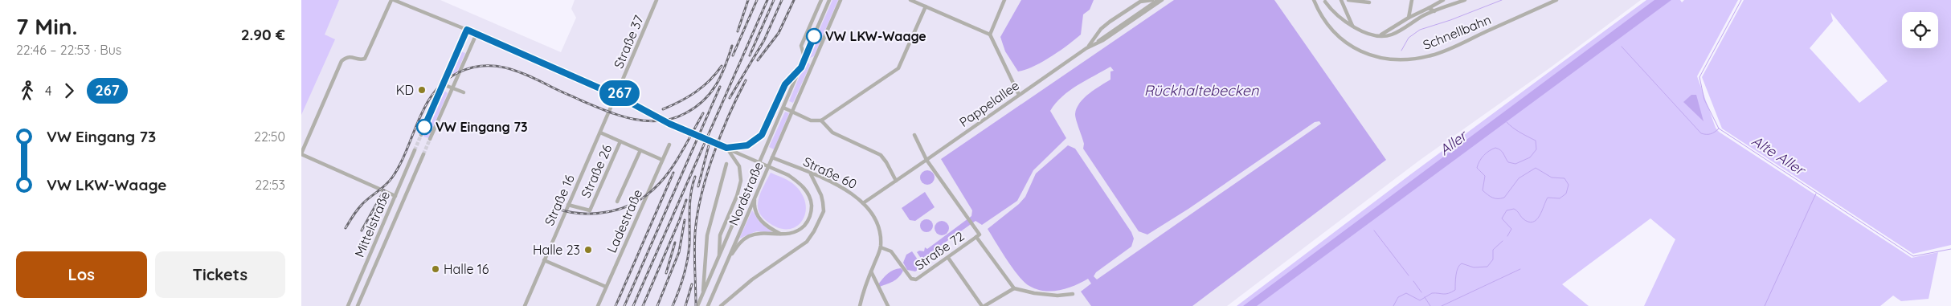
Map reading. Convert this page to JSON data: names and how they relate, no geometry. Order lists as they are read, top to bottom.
{
  "streets": {
    "street": [
      "Schnellbahn",
      "Straße 37",
      "Pappelallee",
      "Straße 26",
      "Straße 60",
      "Nordstraße",
      "Straße 16",
      "Ladestraße",
      "Mittelstraße",
      "Straße 72"
    ]
  },
  "crossings": [
    ["Straße 37", "Straße 16"],
    ["Pappelallee", "Straße 60"],
    ["Straße 26", "Straße 16"],
    ["Straße 60", "Nordstraße"],
    ["Straße 60", "Straße 72"]
  ],
  "water": ["Rückhaltebecken", "Aller", "Alte Aller"],
  "places": [
    "VW LKW-Waage",
    "KD",
    "VW Eingang 73",
    "Halle 23",
    "Halle 16"
  ],
  "lines": ["bus line 267"],
  "page": {
    "heading": ["7 Min.", "22:46 – 22:53 · Bus", "2.90 €"],
    "on_map": "267",
    "legs": ["4", "267"],
    "list": [
      {
        "name": "VW Eingang 73",
        "value": "22:50"
      },
      {
        "name": "VW LKW-Waage",
        "value": "22:53"
      }
    ],
    "buttons": ["Los", "Tickets"]
  }
}
